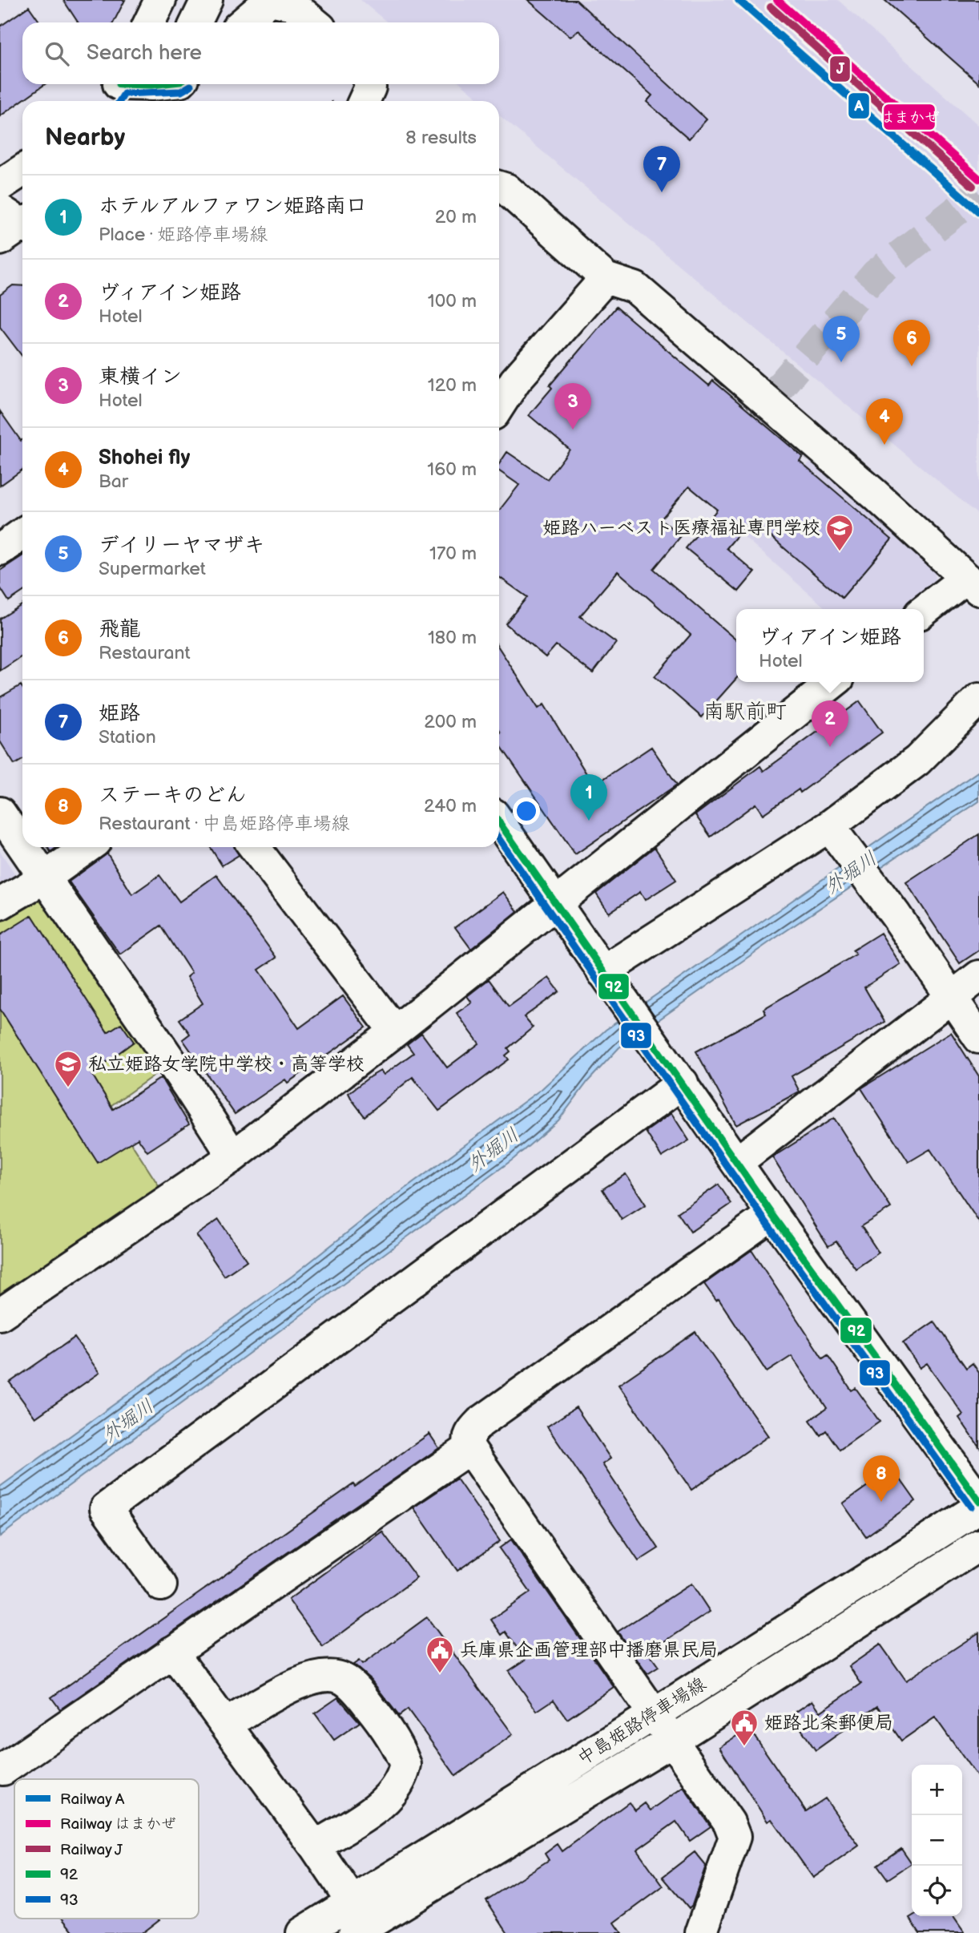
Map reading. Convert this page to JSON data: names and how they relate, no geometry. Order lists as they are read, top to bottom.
{
  "streets": {
    "street": ["中島姫路停車場線"]
  },
  "districts": ["南駅前町"],
  "water": ["外堀川"],
  "places": {
    "school or university": ["姫路ハーベスト医療福祉専門学校", "私立姫路女学院中学校・高等学校"],
    "public building": ["兵庫県企画管理部中播磨県民局", "姫路北条郵便局"]
  },
  "lines": [
    "rail line A",
    "rail line はまかぜ",
    "rail line J",
    "transit line 92",
    "transit line 93"
  ],
  "legend": [
    "Railway A",
    "Railway はまかぜ",
    "Railway J",
    "92",
    "93"
  ],
  "page": {
    "search": "Search here",
    "heading": ["Nearby", "8 results"],
    "pins": [
      "7",
      "5",
      "6",
      "3",
      "4",
      "2",
      "1",
      "8"
    ],
    "list": [
      {
        "mark": "1",
        "name": "ホテルアルファワン姫路南口",
        "note": "Place · 姫路停車場線",
        "value": "20 m"
      },
      {
        "mark": "2",
        "name": "ヴィアイン姫路",
        "note": "Hotel",
        "value": "100 m"
      },
      {
        "mark": "3",
        "name": "東横イン",
        "note": "Hotel",
        "value": "120 m"
      },
      {
        "mark": "4",
        "name": "Shohei fly",
        "note": "Bar",
        "value": "160 m"
      },
      {
        "mark": "5",
        "name": "デイリーヤマザキ",
        "note": "Supermarket",
        "value": "170 m"
      },
      {
        "mark": "6",
        "name": "飛龍",
        "note": "Restaurant",
        "value": "180 m"
      },
      {
        "mark": "7",
        "name": "姫路",
        "note": "Station",
        "value": "200 m"
      },
      {
        "mark": "8",
        "name": "ステーキのどん",
        "note": "Restaurant · 中島姫路停車場線",
        "value": "240 m"
      }
    ],
    "popup": ["ヴィアイン姫路", "Hotel"],
    "map_buttons": ["+", "−"]
  }
}
